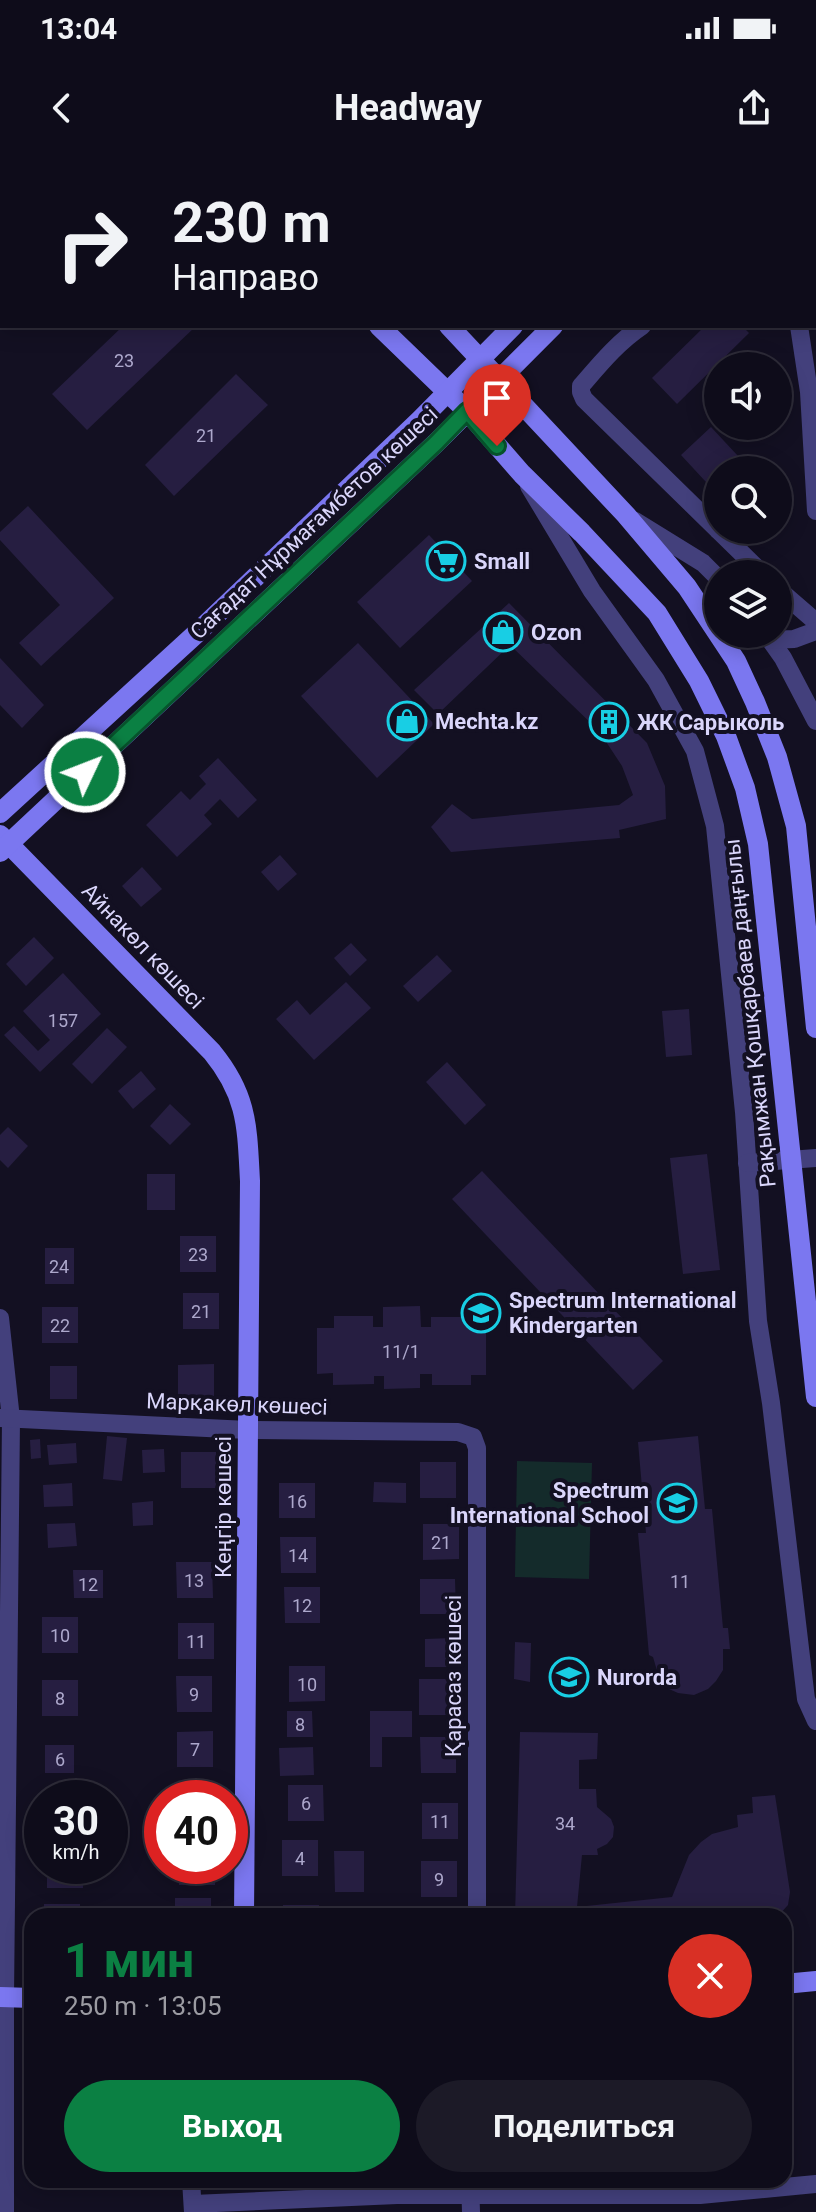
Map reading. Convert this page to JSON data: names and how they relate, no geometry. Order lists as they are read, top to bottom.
{
  "streets": {
    "street": [
      "Сағадат Нұрмағамбетов көшесі",
      "Айнакөл көшесі",
      "Рақымжан Қошқарбаев даңғылы",
      "Марқакөл көшесі",
      "Кеңгір көшесі",
      "Қарасаз көшесі"
    ]
  },
  "crossings": [
    ["Сағадат Нұрмағамбетов көшесі", "Айнакөл көшесі"],
    ["Сағадат Нұрмағамбетов көшесі", "Рақымжан Қошқарбаев даңғылы"],
    ["Айнакөл көшесі", "Кеңгір көшесі"],
    ["Марқакөл көшесі", "Кеңгір көшесі"],
    ["Марқакөл көшесі", "Қарасаз көшесі"]
  ],
  "places": {
    "supermarket": ["Small"],
    "shop": ["Ozon", "Mechta.kz"],
    "building": ["ЖК Сарыколь"],
    "school or university": ["Spectrum International Kindergarten", "Spectrum International School", "Nurorda"]
  },
  "house_numbers": [
    "23",
    "21",
    "157",
    "23",
    "24",
    "21",
    "22",
    "11/1",
    "16",
    "21",
    "14",
    "13",
    "11",
    "12",
    "12",
    "10",
    "11",
    "10",
    "9",
    "8",
    "8",
    "7",
    "6",
    "6",
    "11",
    "34",
    "4",
    "9"
  ],
  "page": {
    "status": "13:04",
    "header": "Headway",
    "turn": ["230 m", "Направо"],
    "speed": "30 km/h",
    "limit": "40",
    "heading": ["1 мин", "250 m · 13:05"],
    "buttons": ["Выход", "Поделиться"]
  }
}
